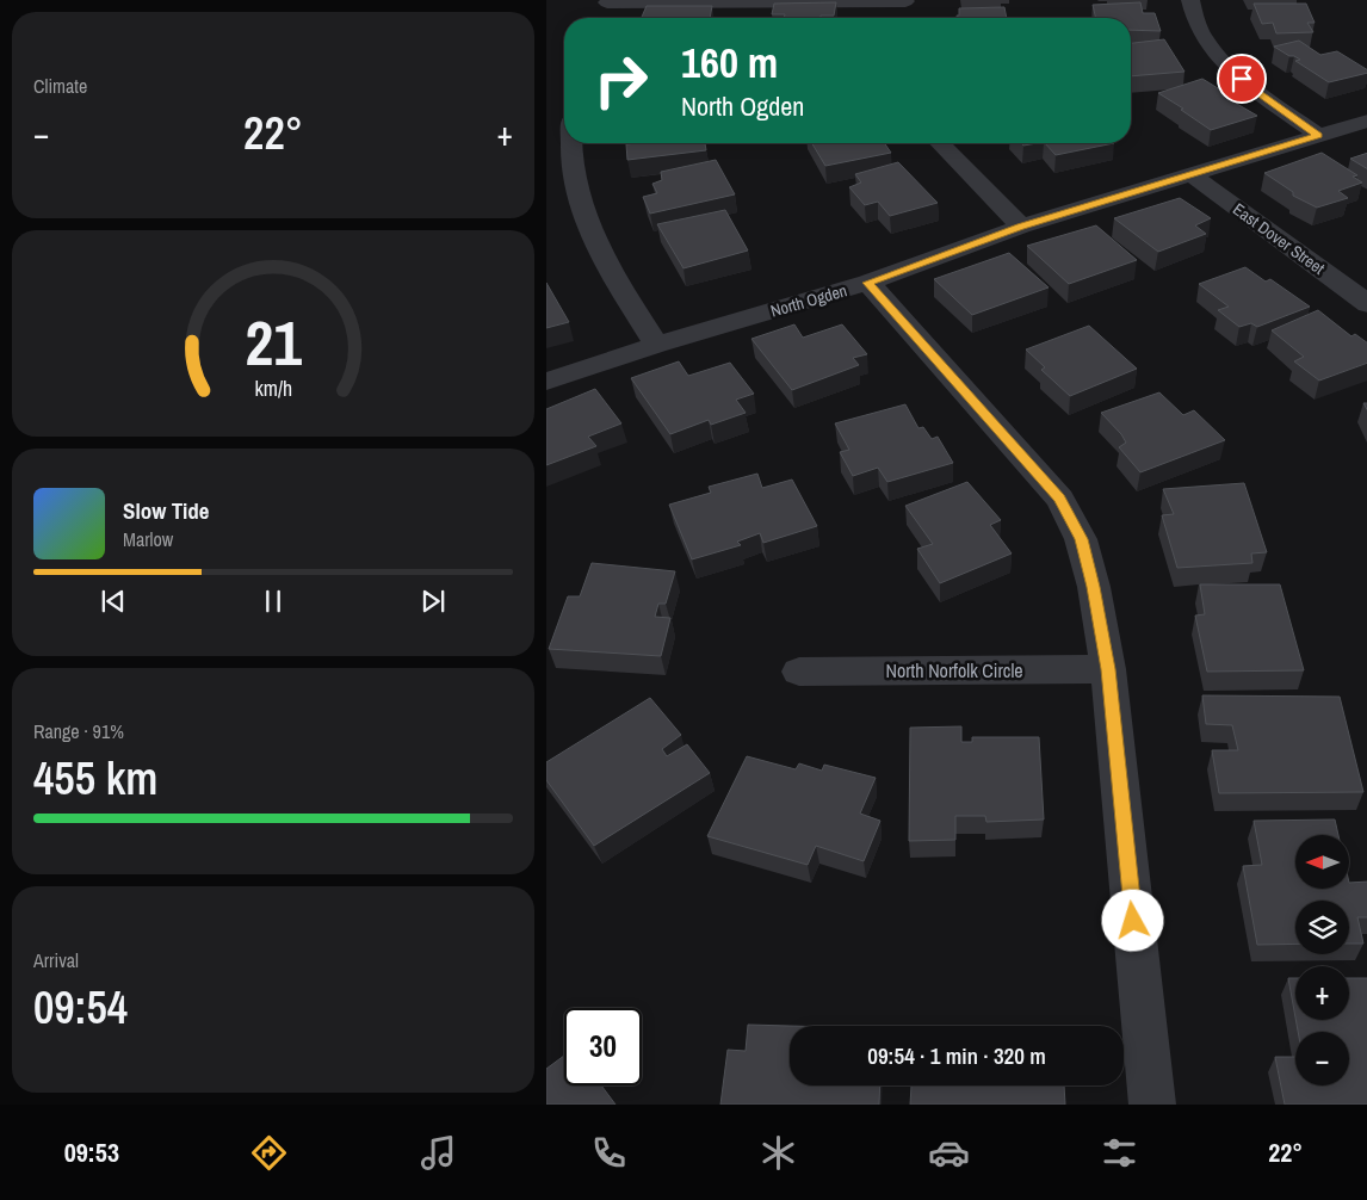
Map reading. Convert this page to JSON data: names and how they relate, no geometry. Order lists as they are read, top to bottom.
{
  "streets": {
    "street": ["East Dover Street", "North Ogden", "North Norfolk Circle"]
  },
  "crossings": [
    ["East Dover Street", "North Ogden"]
  ],
  "north": "left",
  "page": {
    "tile": [
      "Climate",
      ["Range · 91%", "455 km"],
      ["Arrival", "09:54"]
    ],
    "turn": ["160 m", "North Ogden"],
    "heat": ["−", "22°", "+"],
    "song": ["Slow Tide", "Marlow"],
    "map_buttons": ["+", "−"],
    "limit": "30",
    "trip": "09:54 · 1 min · 320 m",
    "tabs": ["09:53", "22°"],
    "gauge": ["21", "km/h"]
  }
}
